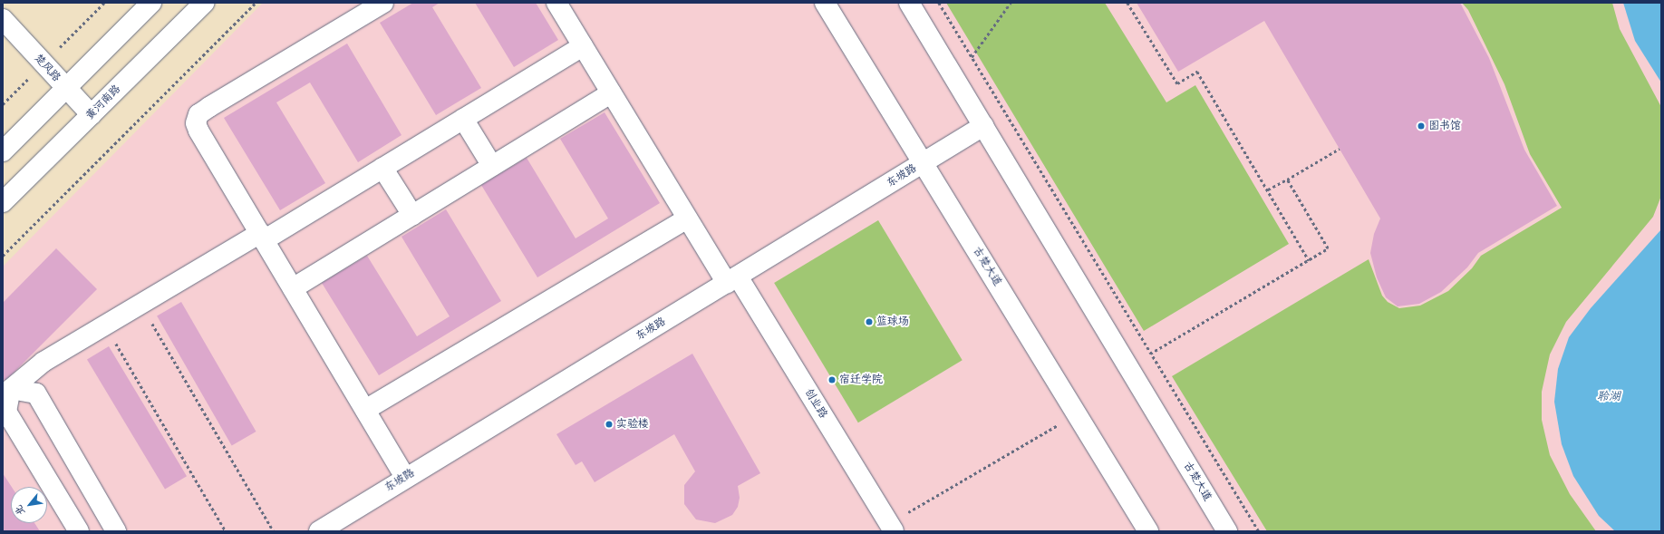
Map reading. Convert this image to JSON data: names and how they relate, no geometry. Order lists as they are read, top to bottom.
{
  "streets": {
    "main road": [
      "楚风路",
      "黄河南路",
      "东坡路",
      "古楚大道",
      "创业路"
    ]
  },
  "crossings": [
    ["楚风路", "黄河南路"],
    ["东坡路", "古楚大道"],
    ["东坡路", "创业路"]
  ],
  "water": ["聆湖"],
  "places": [
    "图书馆",
    "篮球场",
    "宿迁学院",
    "实验楼"
  ],
  "north": "bottom left"
}
